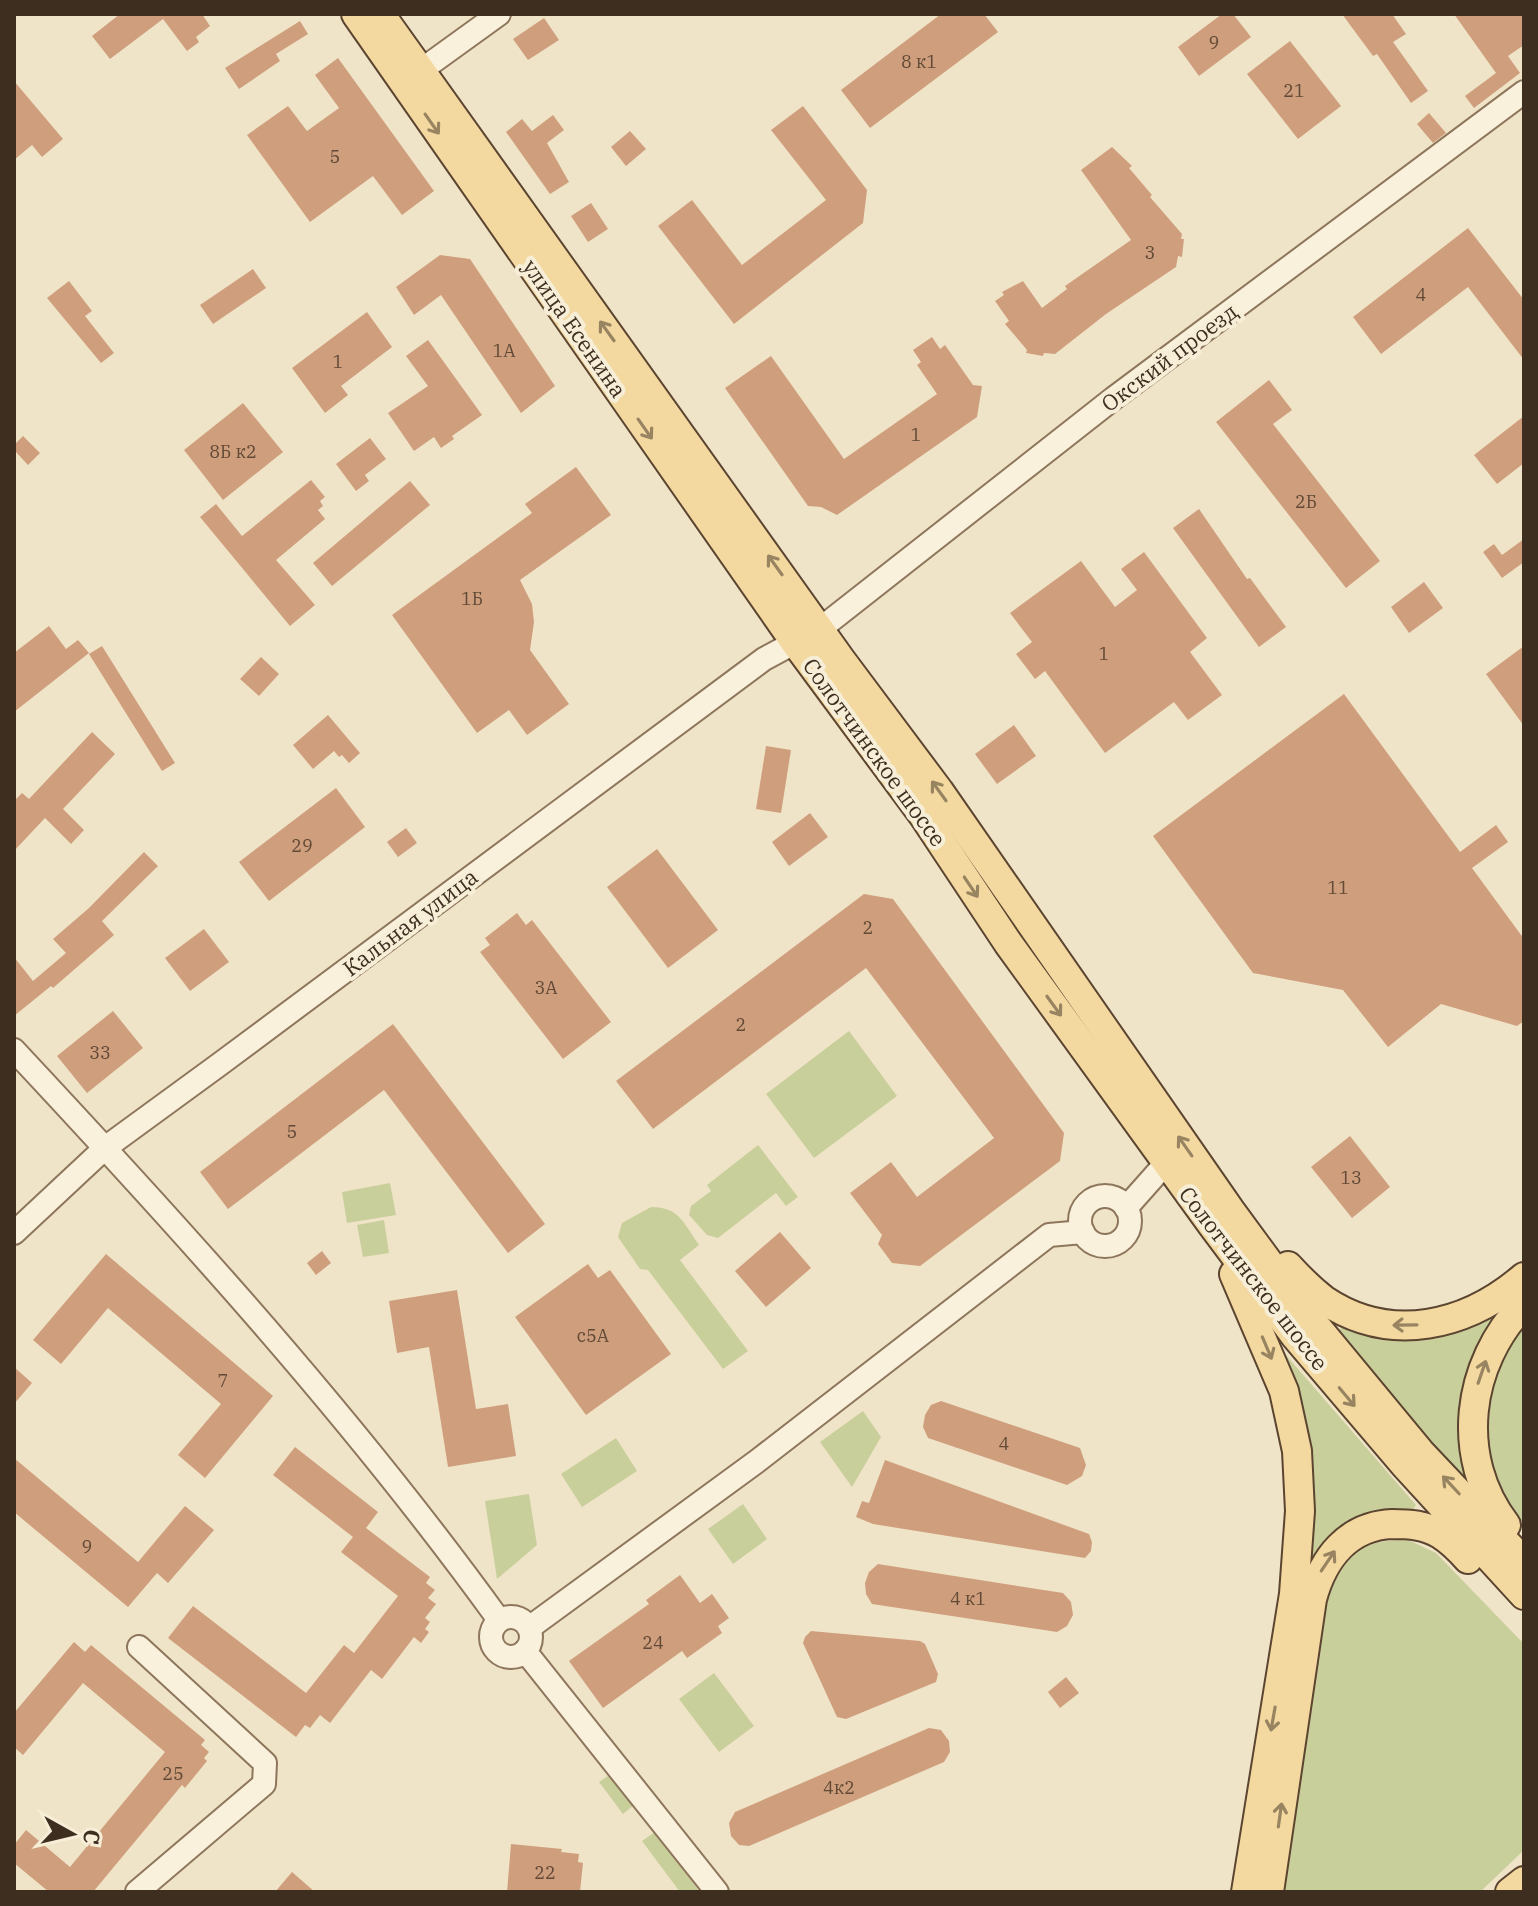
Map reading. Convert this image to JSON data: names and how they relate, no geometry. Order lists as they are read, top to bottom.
{
  "streets": {
    "main road": ["улица Есенина", "Солотчинское шоссе"],
    "street": ["Окский проезд", "Кальная улица"]
  },
  "crossings": [
    ["улица Есенина", "Окский проезд"],
    ["улица Есенина", "Солотчинское шоссе"],
    ["улица Есенина", "Кальная улица"],
    ["Окский проезд", "Солотчинское шоссе"],
    ["Окский проезд", "Кальная улица"],
    ["Солотчинское шоссе", "Кальная улица"]
  ],
  "house_numbers": [
    "9",
    "8 к1",
    "21",
    "5",
    "3",
    "4",
    "1А",
    "1",
    "1",
    "8Б к2",
    "2Б",
    "1Б",
    "1",
    "29",
    "11",
    "2",
    "3А",
    "2",
    "33",
    "5",
    "13",
    "с5А",
    "7",
    "4",
    "9",
    "4 к1",
    "24",
    "25",
    "4к2",
    "22"
  ],
  "north": "right"
}
